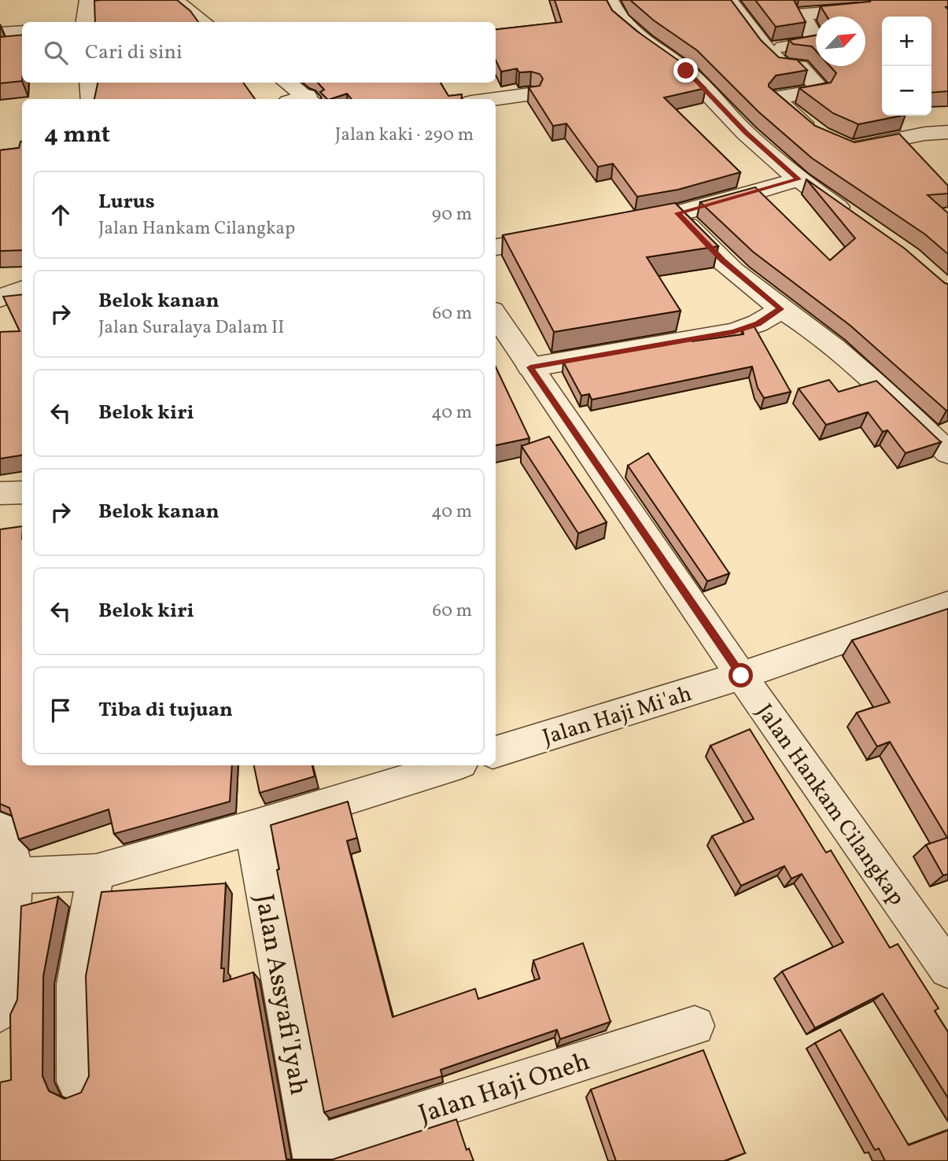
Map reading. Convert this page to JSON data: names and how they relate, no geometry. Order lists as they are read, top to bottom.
{
  "streets": {
    "street": [
      "Jalan Haji Mi'ah",
      "Jalan Hankam Cilangkap",
      "Jalan Assyafi'Iyah",
      "Jalan Haji Oneh"
    ]
  },
  "crossings": [
    ["Jalan Haji Mi'ah", "Jalan Hankam Cilangkap"],
    ["Jalan Assyafi'Iyah", "Jalan Haji Oneh"]
  ],
  "north": "top right",
  "page": {
    "map_buttons": ["+", "−"],
    "search": "Cari di sini",
    "heading": ["4 mnt", "Jalan kaki · 290 m"],
    "list": [
      ["Lurus", "Jalan Hankam Cilangkap", "90 m"],
      ["Belok kanan", "Jalan Suralaya Dalam II", "60 m"],
      ["Belok kiri", "40 m"],
      ["Belok kanan", "40 m"],
      ["Belok kiri", "60 m"],
      "Tiba di tujuan"
    ]
  }
}
